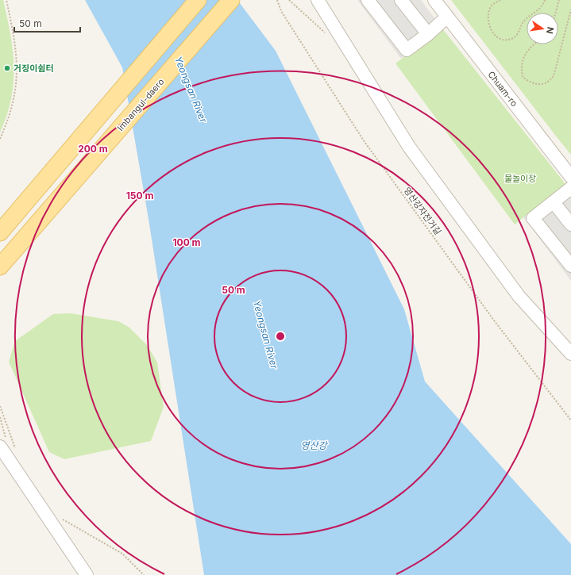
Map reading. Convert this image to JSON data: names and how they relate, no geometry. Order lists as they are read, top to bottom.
{
  "streets": {
    "main road": ["Imbangul-daero"],
    "street": ["Chuam-ro"],
    "path": ["영산강자전거길"]
  },
  "water": ["Yeongsan River", "영산강"],
  "parks": ["물놀이장"],
  "places": ["거징이쉼터"],
  "scale_bar": "50 m",
  "north": "right",
  "rings": [
    "200 m",
    "150 m",
    "100 m",
    "50 m"
  ]
}
